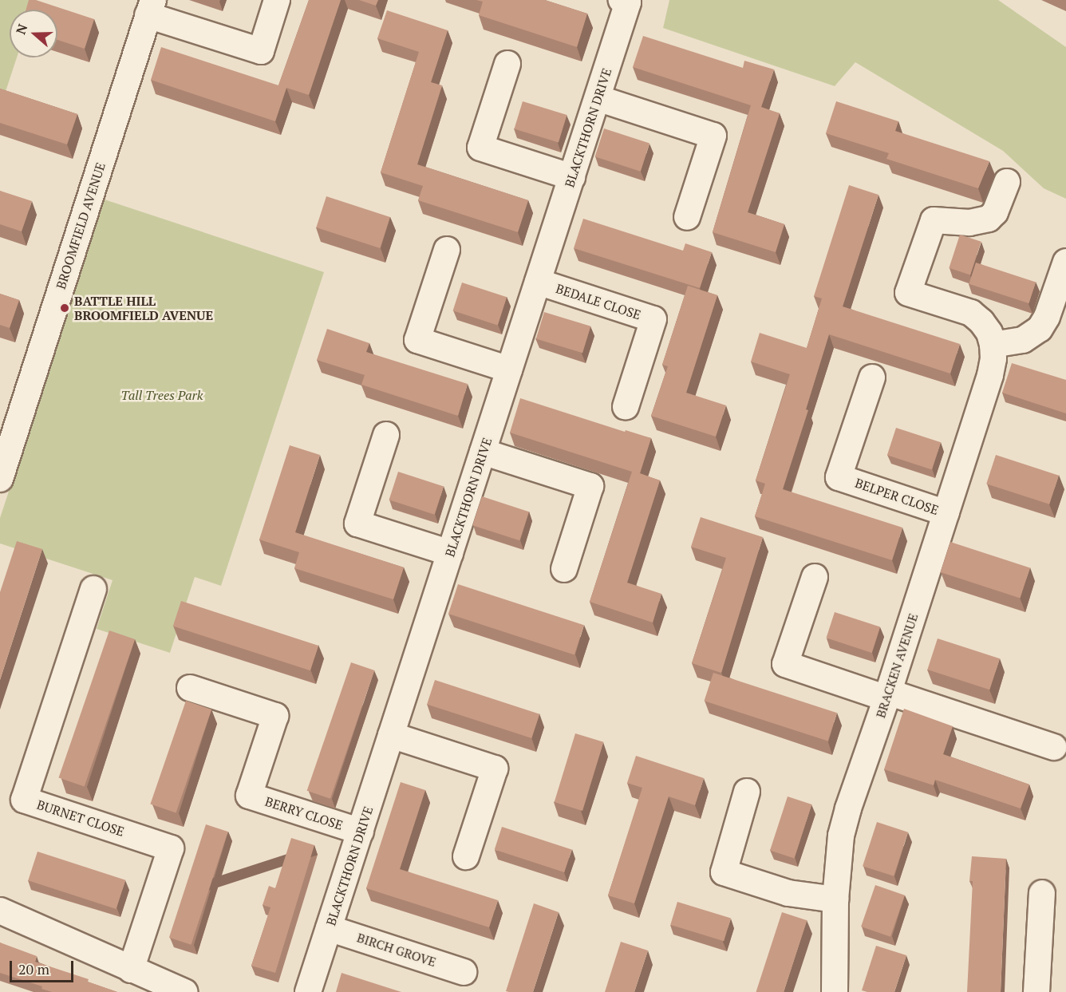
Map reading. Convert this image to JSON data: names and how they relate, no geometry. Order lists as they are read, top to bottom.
{
  "streets": {
    "street": [
      "BLACKTHORN DRIVE",
      "BROOMFIELD AVENUE",
      "BEDALE CLOSE",
      "BELPER CLOSE",
      "BRACKEN AVENUE",
      "BERRY CLOSE",
      "BURNET CLOSE",
      "BIRCH GROVE"
    ]
  },
  "crossings": [
    ["BLACKTHORN DRIVE", "BEDALE CLOSE"],
    ["BLACKTHORN DRIVE", "BERRY CLOSE"],
    ["BLACKTHORN DRIVE", "BIRCH GROVE"],
    ["BELPER CLOSE", "BRACKEN AVENUE"]
  ],
  "parks": ["Tall Trees Park"],
  "places": ["BATTLE HILL BROOMFIELD AVENUE"],
  "scale_bar": "20 m",
  "north": "left"
}
